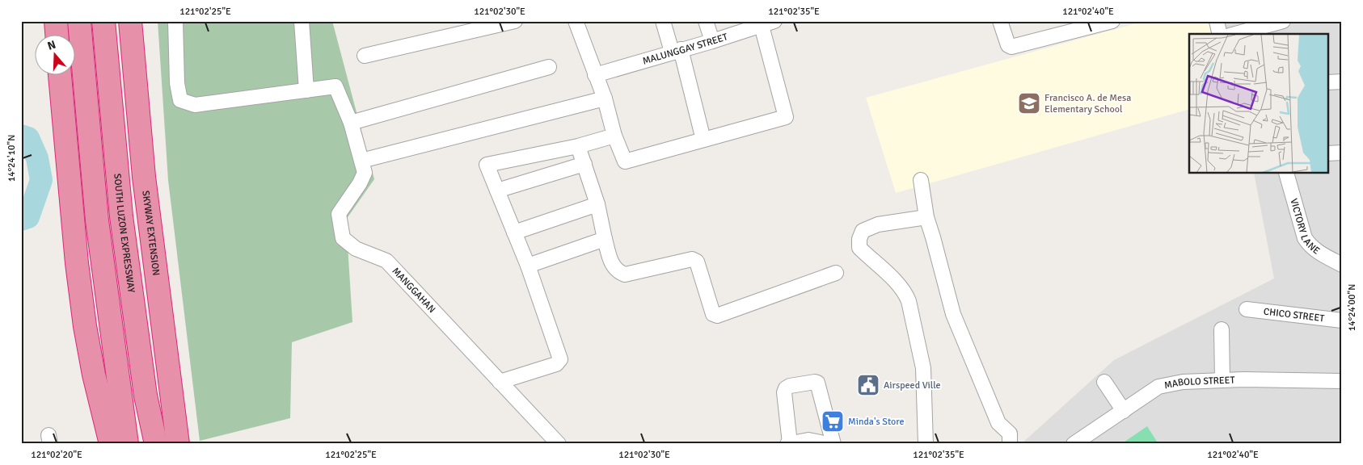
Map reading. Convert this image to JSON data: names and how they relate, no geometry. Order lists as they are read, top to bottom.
{
  "streets": {
    "highway": ["SKYWAY EXTENSION", "SOUTH LUZON EXPRESSWAY"],
    "street": [
      "MALUNGGAY STREET",
      "VICTORY LANE",
      "MANGGAHAN",
      "CHICO STREET",
      "MABOLO STREET"
    ]
  },
  "places": {
    "school or university": ["Francisco A. de Mesa Elementary School"],
    "public building": ["Airspeed Ville"],
    "supermarket": ["Minda's Store"]
  },
  "north": "top",
  "coordinates": [
    "121°02'25\"E",
    "121°02'30\"E",
    "121°02'35\"E",
    "121°02'40\"E",
    "14°24'10\"N",
    "14°24'00\"N",
    "121°02'20\"E"
  ]
}
